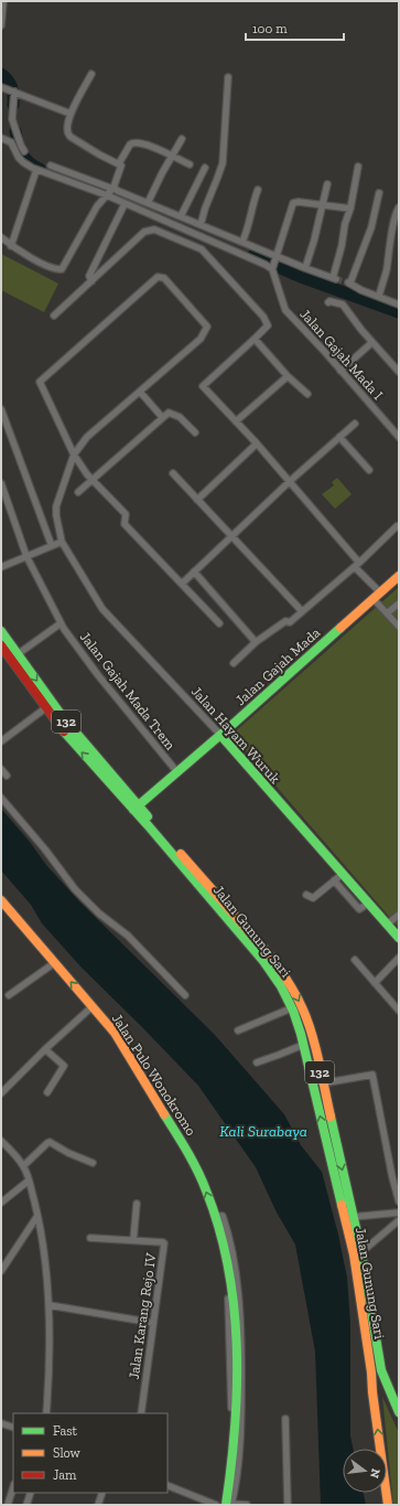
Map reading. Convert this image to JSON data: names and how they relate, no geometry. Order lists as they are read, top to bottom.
{
  "streets": {
    "main road": [
      "Jalan Gajah Mada",
      "132",
      "Jalan Hayam Wuruk",
      "Jalan Gunung Sari",
      "Jalan Pulo Wonokromo"
    ],
    "street": ["Jalan Gajah Mada I", "Jalan Gajah Mada Trem", "Jalan Karang Rejo IV"]
  },
  "crossings": [
    ["Jalan Gajah Mada", "Jalan Gajah Mada Trem"],
    ["Jalan Gajah Mada", "Jalan Hayam Wuruk"],
    ["Jalan Gajah Mada", "Jalan Gunung Sari"]
  ],
  "one_way": ["Jalan Pulo Wonokromo"],
  "water": ["Kali Surabaya"],
  "legend": ["Fast", "Slow", "Jam"],
  "scale_bar": "100 m",
  "north": "right"
}
